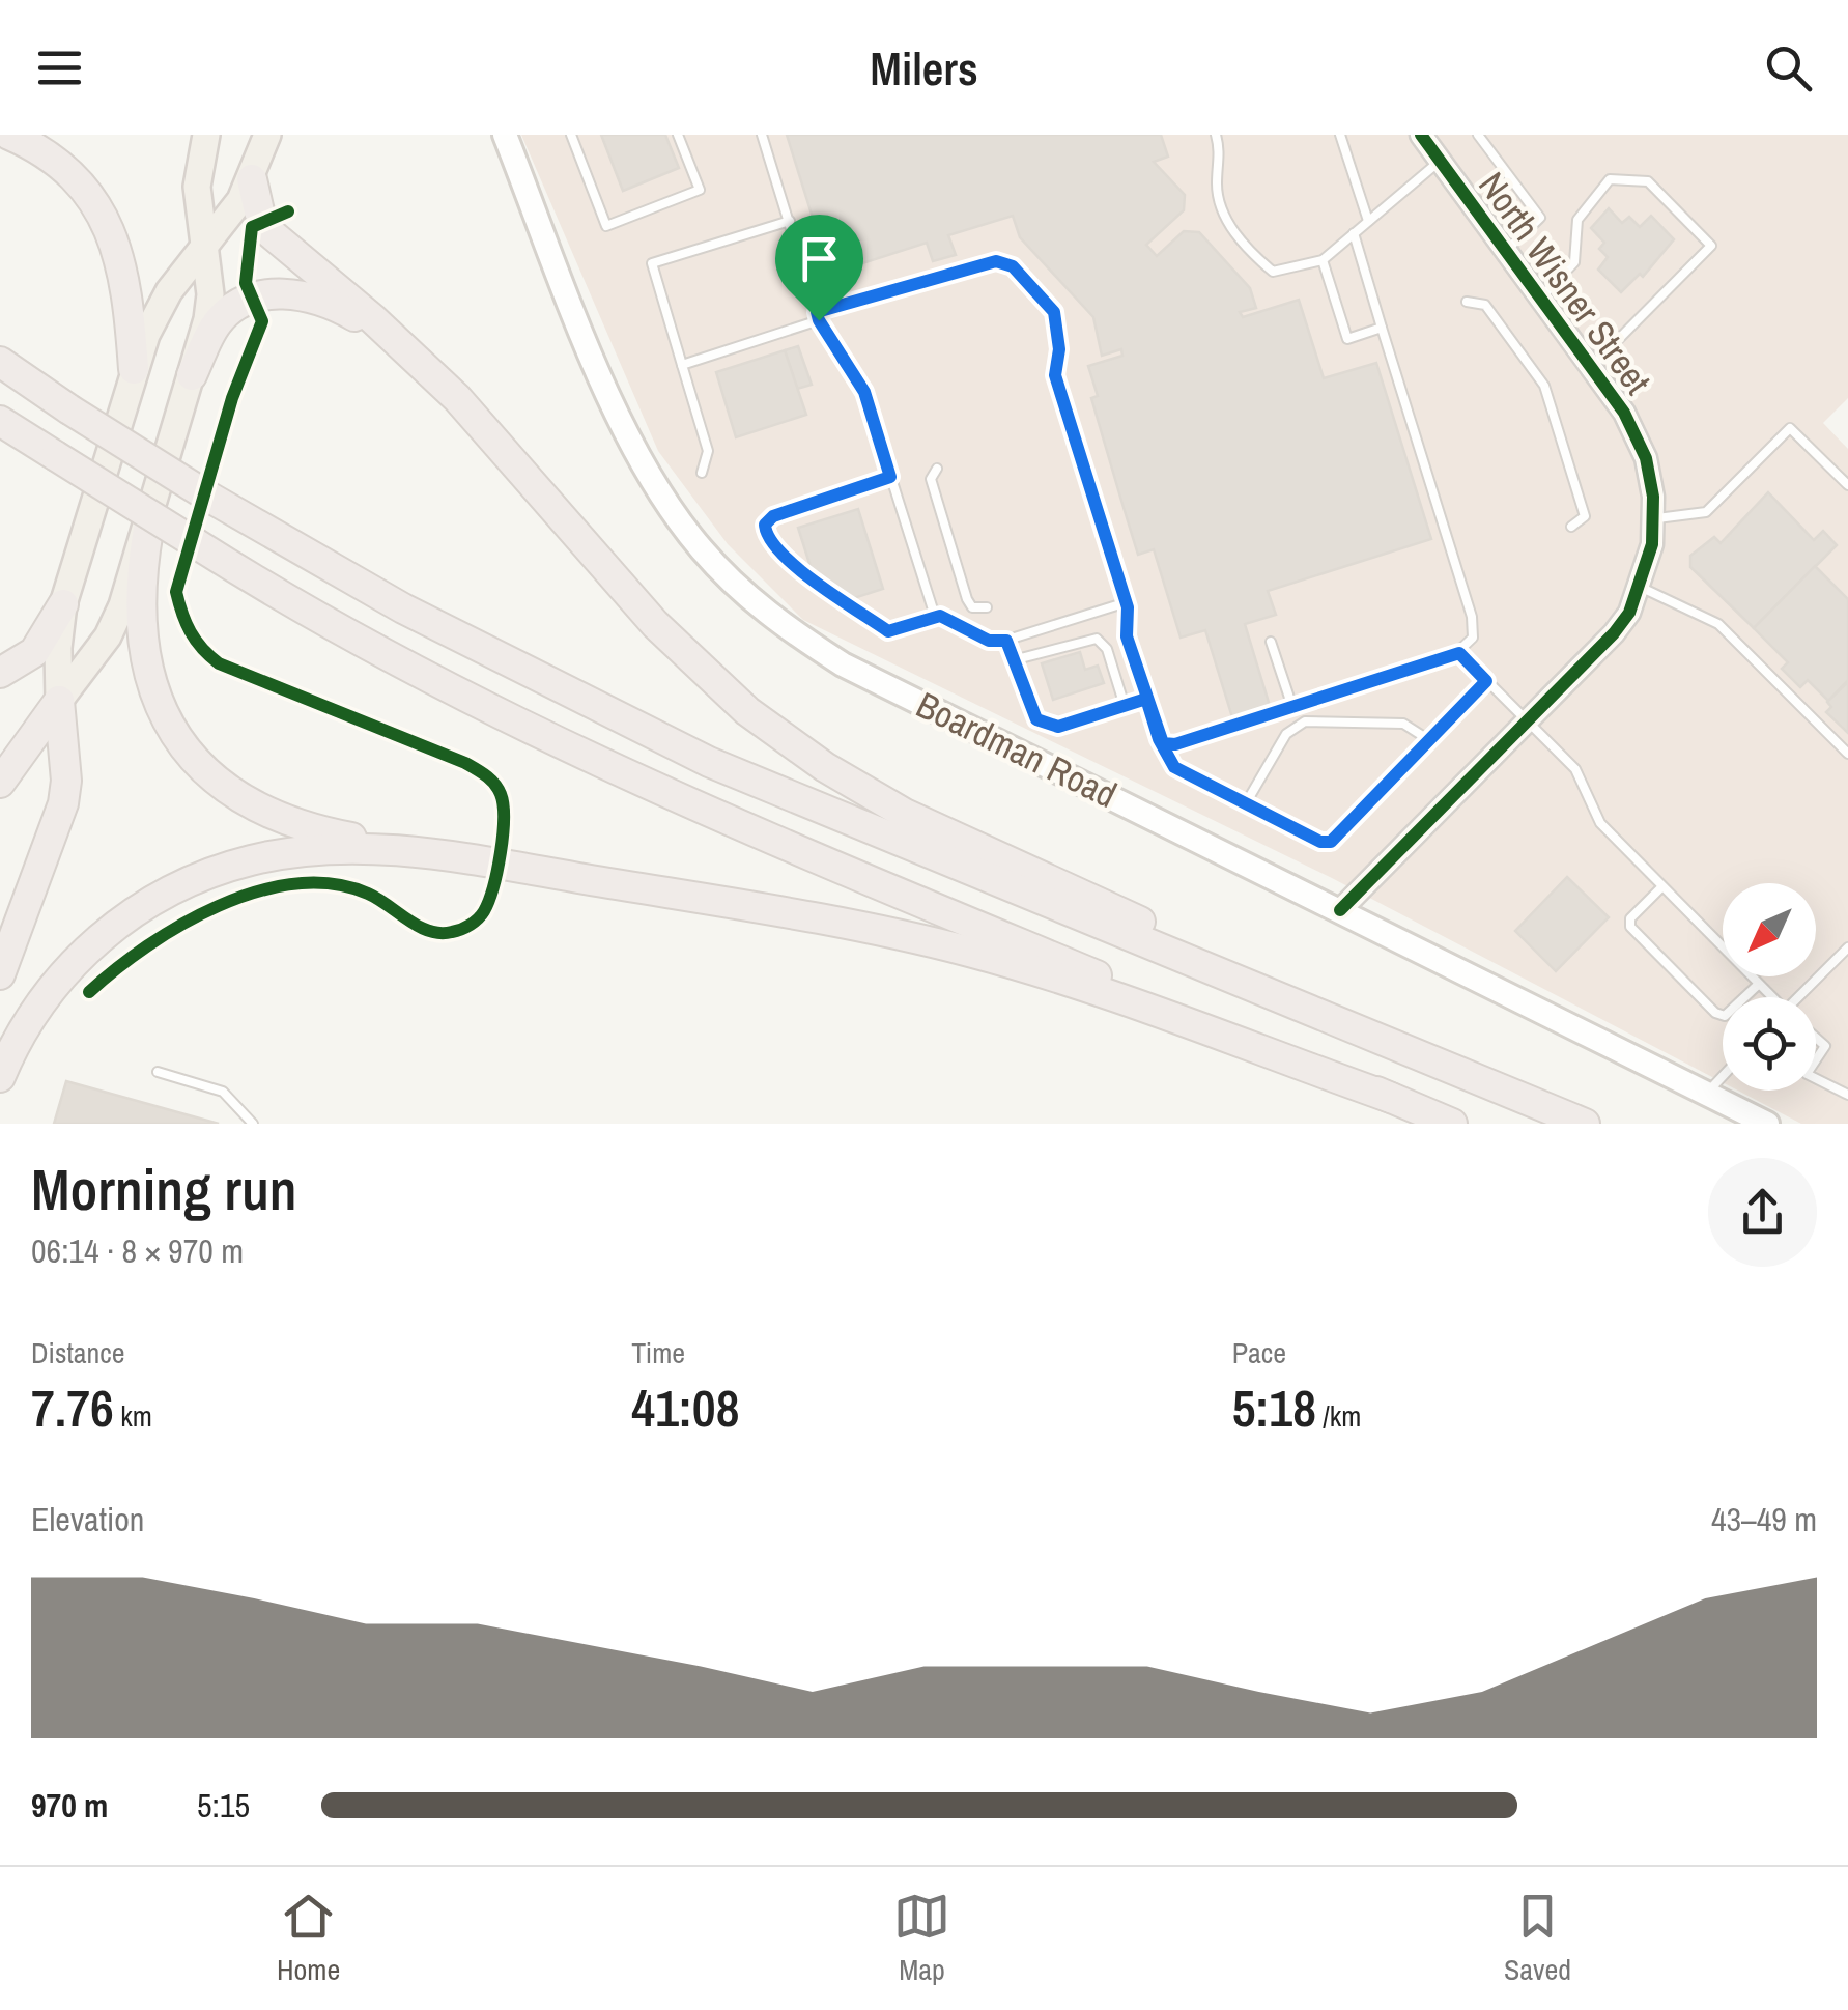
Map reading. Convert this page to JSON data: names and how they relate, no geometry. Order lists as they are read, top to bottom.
{
  "streets": {
    "main road": ["Boardman Road"],
    "street": ["North Wisner Street"]
  },
  "crossings": [
    ["North Wisner Street", "Boardman Road"]
  ],
  "north": "bottom left",
  "page": {
    "header": "Milers",
    "heading": ["Morning run", "06:14 · 8 × 970 m"],
    "stats": [
      ["Distance", "7.76 km"],
      ["Time", "41:08"],
      ["Pace", "5:18 /km"]
    ],
    "chart": ["Elevation", "43–49 m"],
    "list": [
      {
        "name": "970 m",
        "note": "5:15"
      }
    ],
    "tabs": ["Home", "Map", "Saved"]
  }
}
